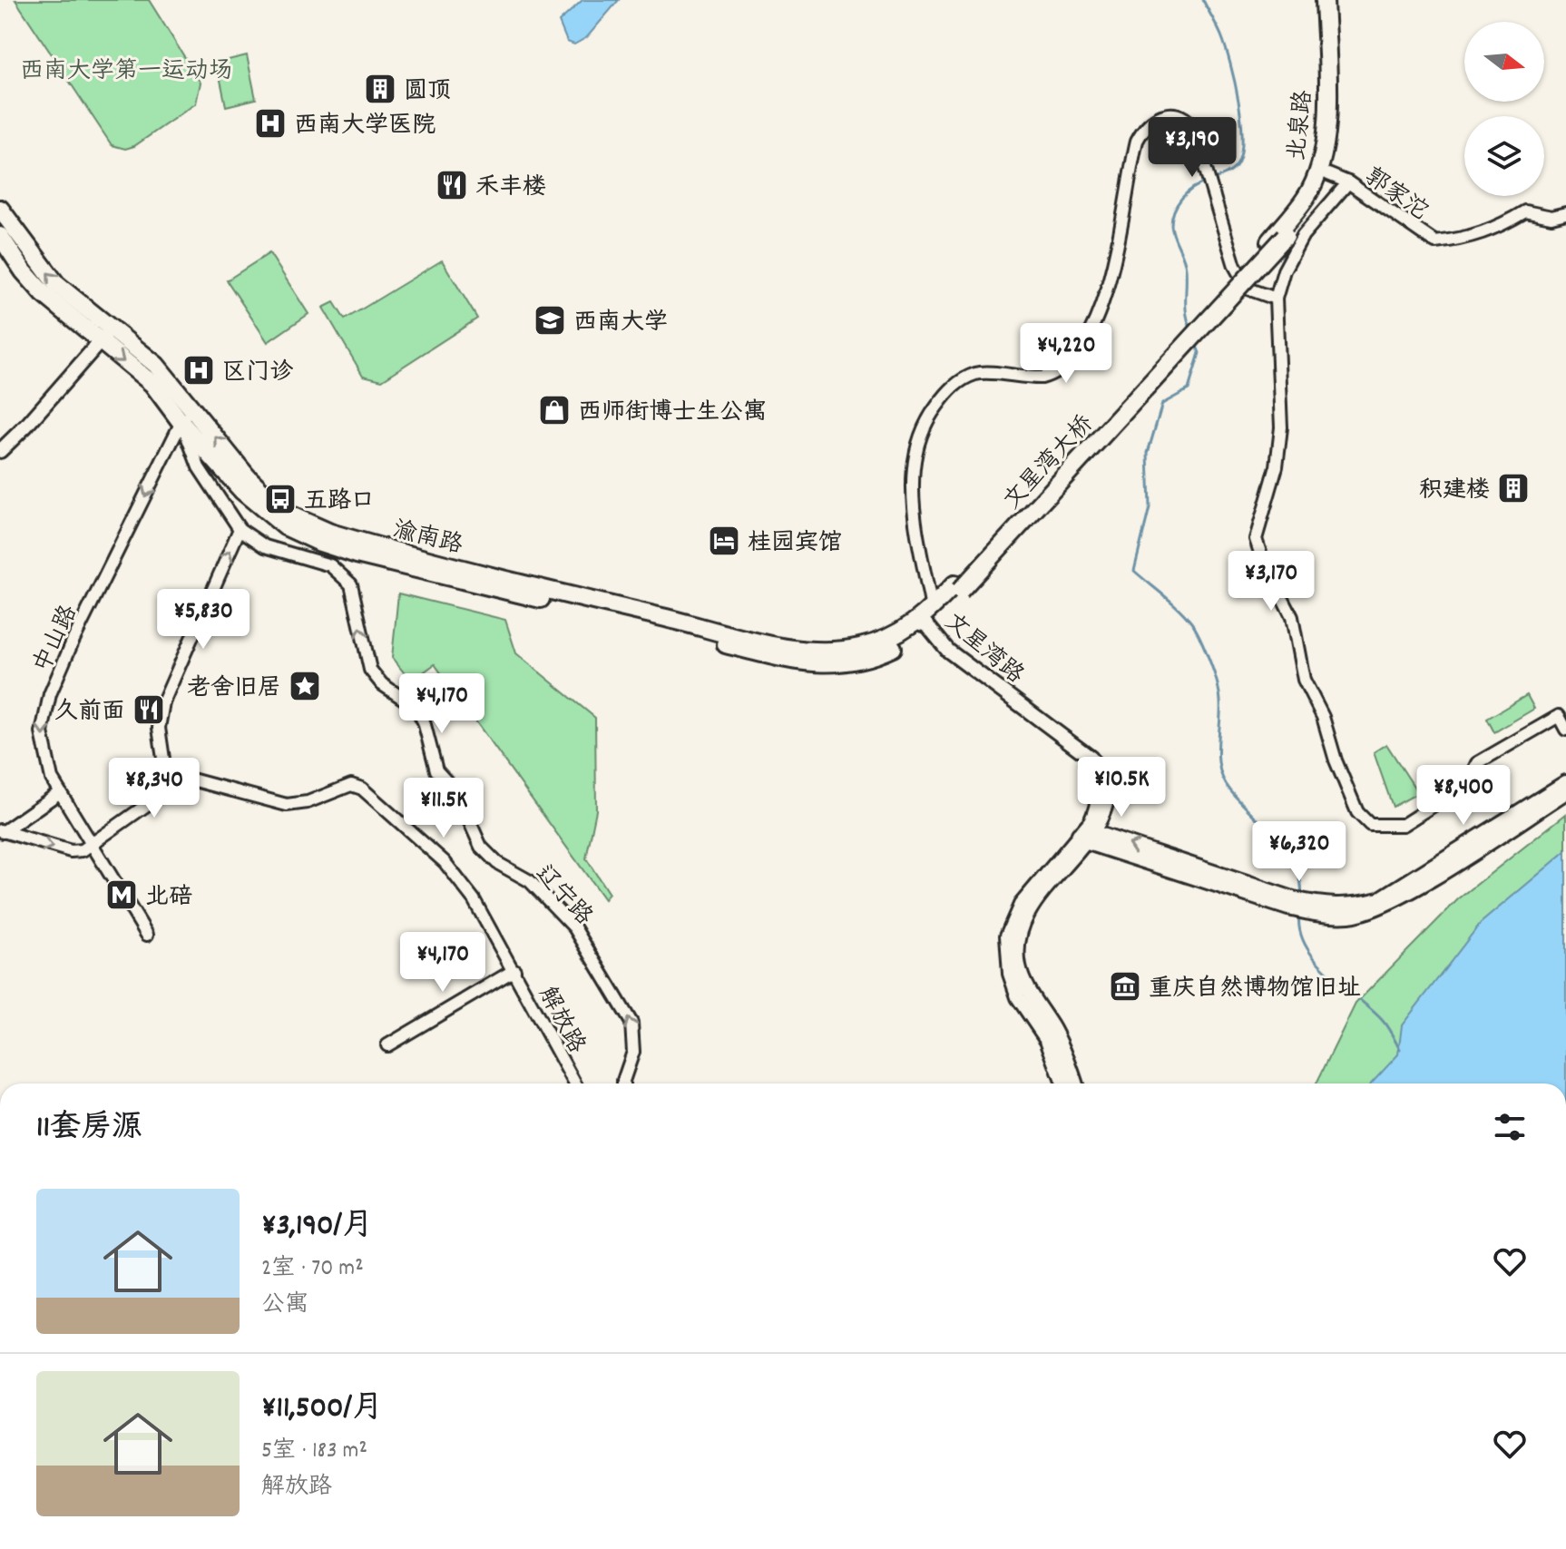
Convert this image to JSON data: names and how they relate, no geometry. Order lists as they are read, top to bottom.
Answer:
{
  "streets": {
    "highway": ["北泉路", "文星湾大桥", "渝南路"],
    "main road": ["文星湾路"],
    "street": [
      "郭家沱",
      "中山路",
      "辽宁路",
      "解放路"
    ]
  },
  "crossings": [
    ["北泉路", "郭家沱"],
    ["北泉路", "文星湾大桥"],
    ["文星湾大桥", "渝南路"],
    ["渝南路", "中山路"],
    ["渝南路", "文星湾路"],
    ["渝南路", "辽宁路"],
    ["中山路", "辽宁路"]
  ],
  "one_way": ["中山路", "辽宁路"],
  "parks": ["西南大学第一运动场"],
  "places": {
    "building": ["圆顶", "积建楼"],
    "hospital": ["西南大学医院", "区门诊"],
    "restaurant": ["禾丰楼", "久前面"],
    "school or university": ["西南大学"],
    "shop": ["西师街博士生公寓"],
    "bus stop": ["五路口"],
    "hotel": ["桂园宾馆"],
    "place": ["老舍旧居"],
    "metro station": ["北碚"],
    "museum": ["重庆自然博物馆旧址"]
  },
  "north": "right",
  "page": {
    "price": [
      "¥3,190",
      "¥4,220",
      "¥3,170",
      "¥5,830",
      "¥4,170",
      "¥10.5K",
      "¥8,340",
      "¥8,400",
      "¥11.5K",
      "¥6,320",
      "¥4,170"
    ],
    "heading": "11套房源",
    "list": [
      {
        "name": "¥3,190/月",
        "note": "2室 · 70 m² · 公寓"
      },
      {
        "name": "¥11,500/月",
        "note": "5室 · 183 m² · 解放路"
      }
    ]
  }
}
